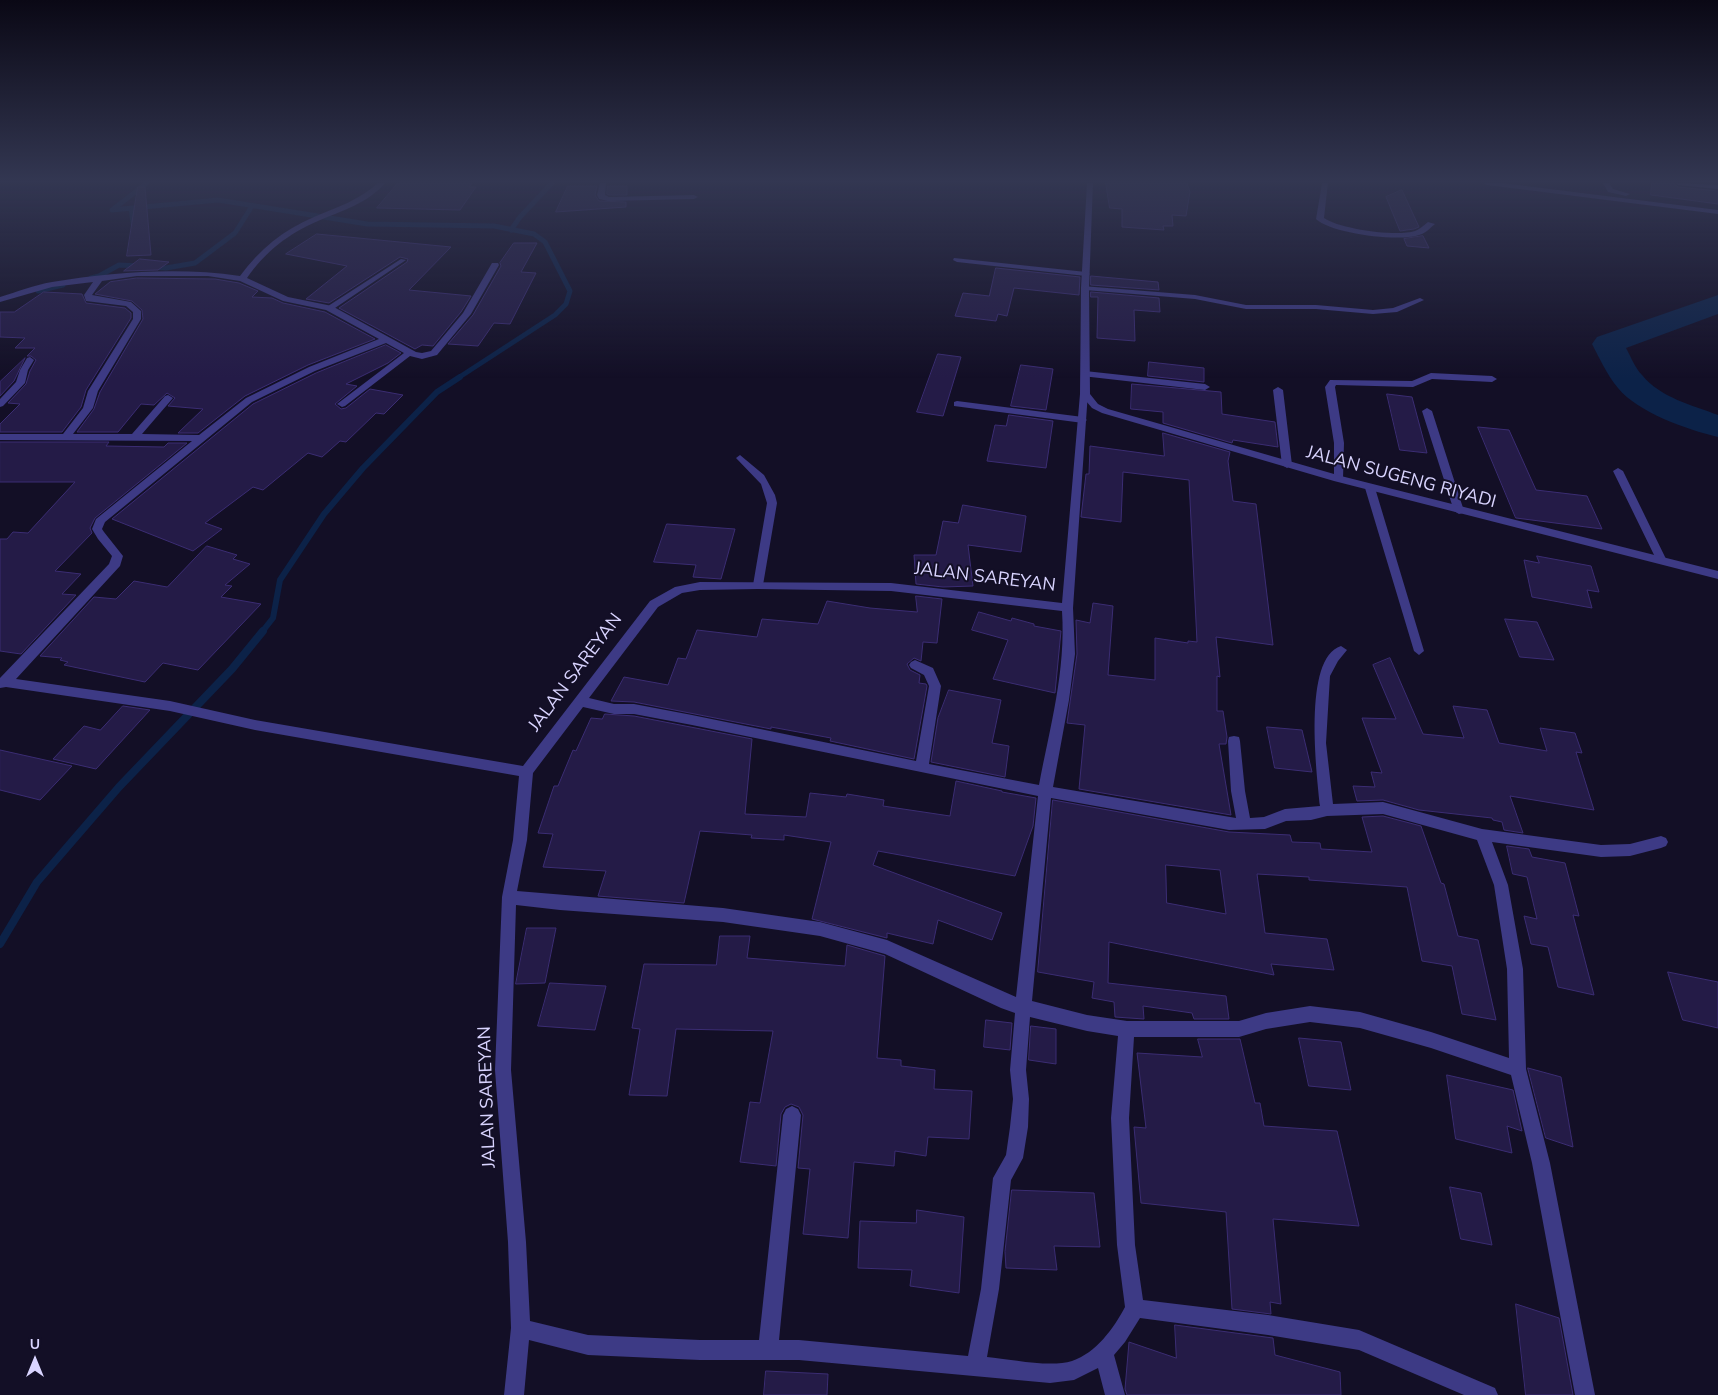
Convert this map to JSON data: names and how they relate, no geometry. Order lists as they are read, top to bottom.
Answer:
{
  "streets": {
    "street": ["JALAN SUGENG RIYADI", "JALAN SAREYAN"]
  },
  "crossings": [
    ["JALAN SUGENG RIYADI", "JALAN SAREYAN"]
  ],
  "north": "top"
}
